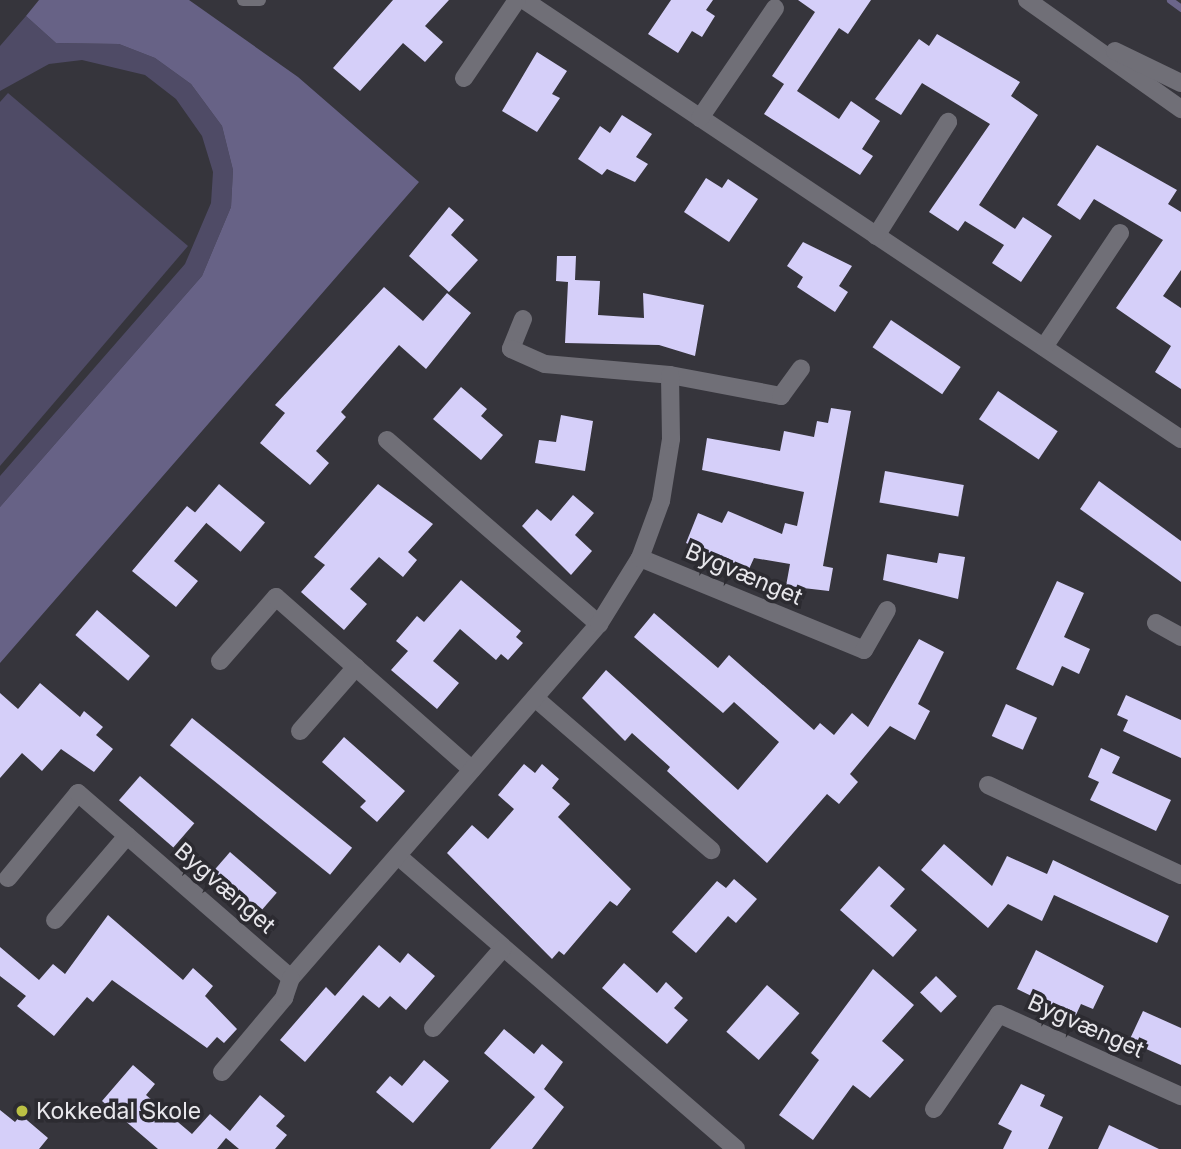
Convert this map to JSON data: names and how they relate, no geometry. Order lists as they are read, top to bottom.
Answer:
{
  "streets": {
    "street": ["Bygvænget"]
  },
  "places": ["Kokkedal Skole"]
}
